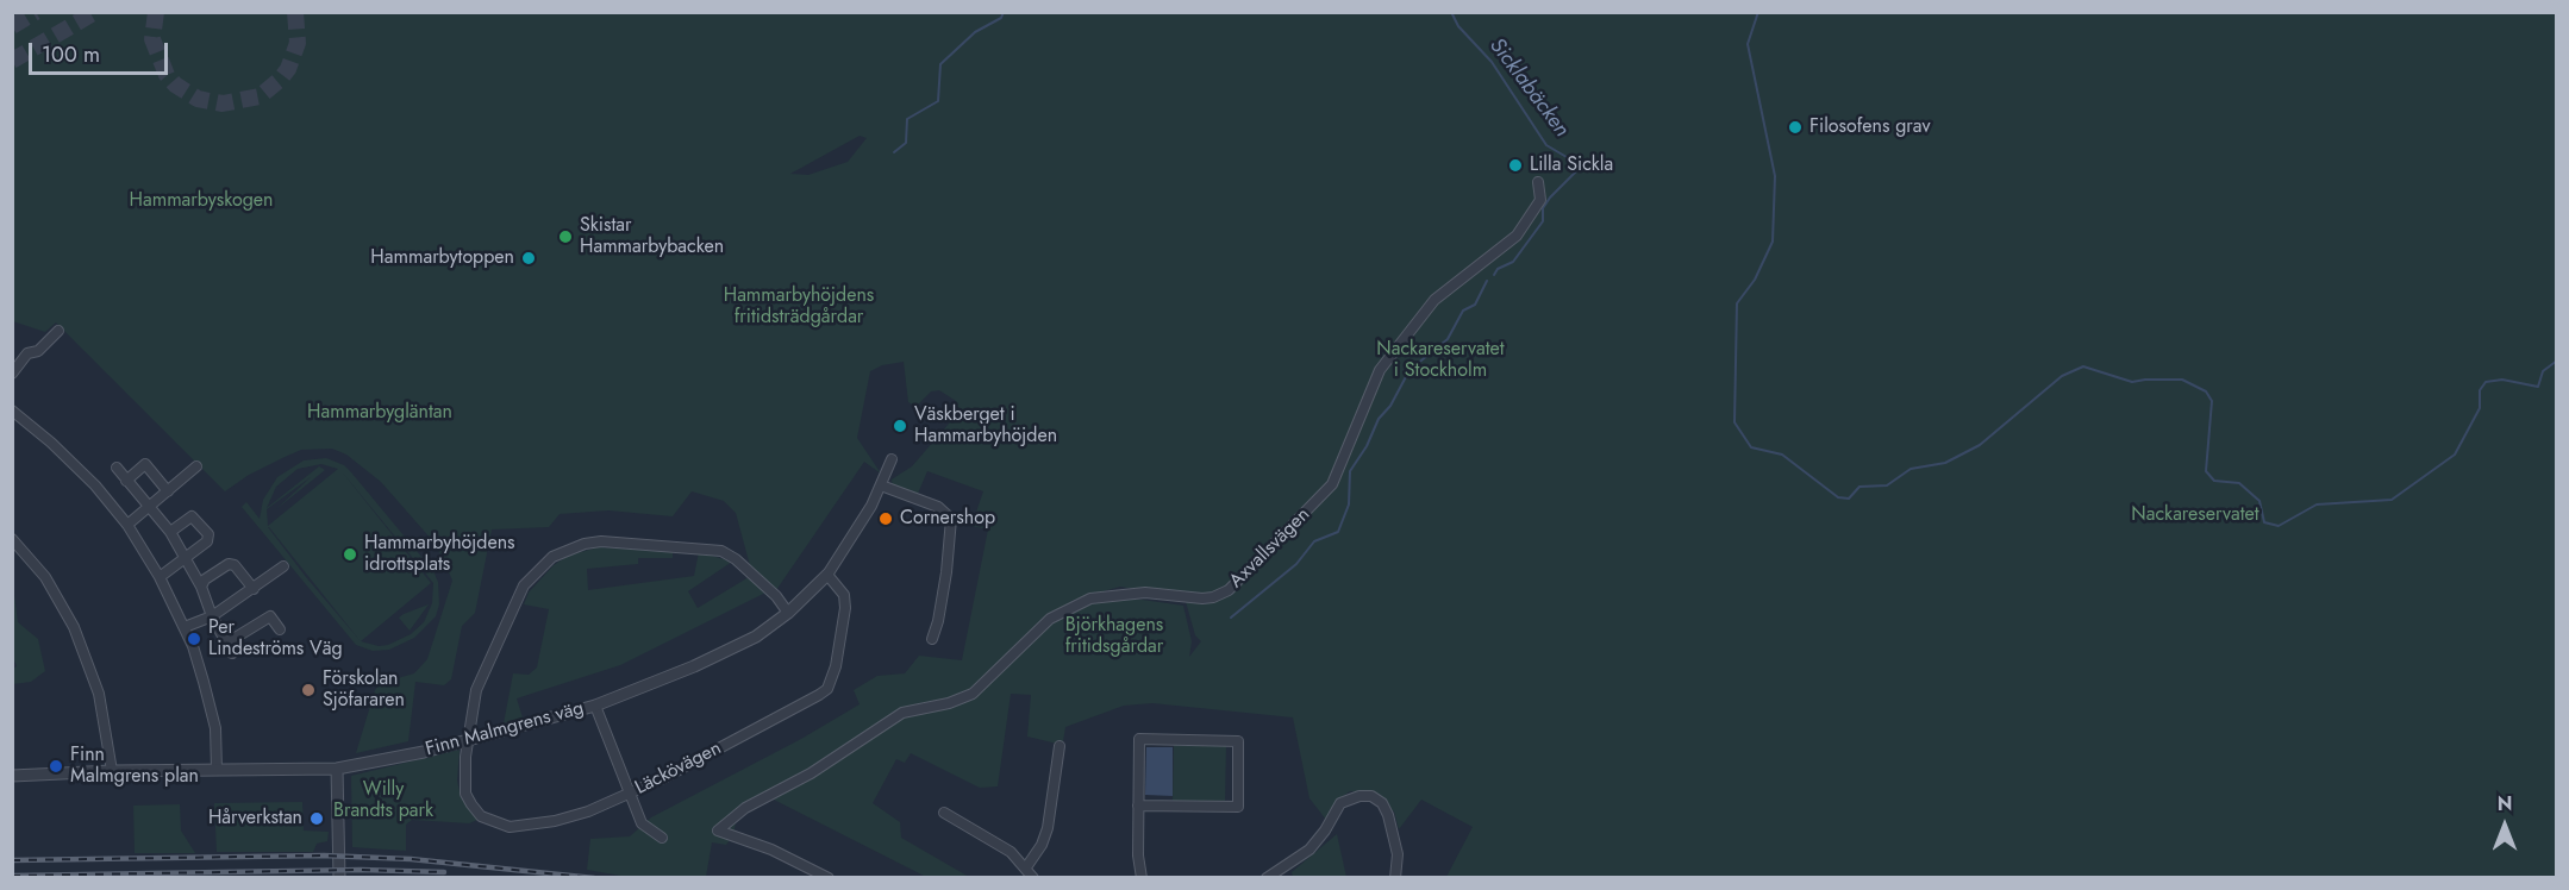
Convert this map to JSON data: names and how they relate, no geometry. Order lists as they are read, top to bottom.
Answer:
{
  "streets": {
    "street": ["Axvallsvägen", "Finn Malmgrens väg", "Läckövägen"]
  },
  "crossings": [
    ["Finn Malmgrens väg", "Läckövägen"]
  ],
  "water": ["Sicklabäcken"],
  "parks": [
    "Hammarbyskogen",
    "Hammarbyhöjdens fritidsträdgårdar",
    "Nackareservatet i Stockholm",
    "Hammarbygläntan",
    "Nackareservatet",
    "Björkhagens fritidsgårdar",
    "Willy Brandts park"
  ],
  "places": [
    "Filosofens grav",
    "Lilla Sickla",
    "Skistar Hammarbybacken",
    "Hammarbytoppen",
    "Väskberget i Hammarbyhöjden",
    "Cornershop",
    "Hammarbyhöjdens idrottsplats",
    "Per Lindeströms Väg",
    "Förskolan Sjöfararen",
    "Finn Malmgrens plan",
    "Hårverkstan"
  ],
  "scale_bar": "100 m",
  "north": "top"
}
